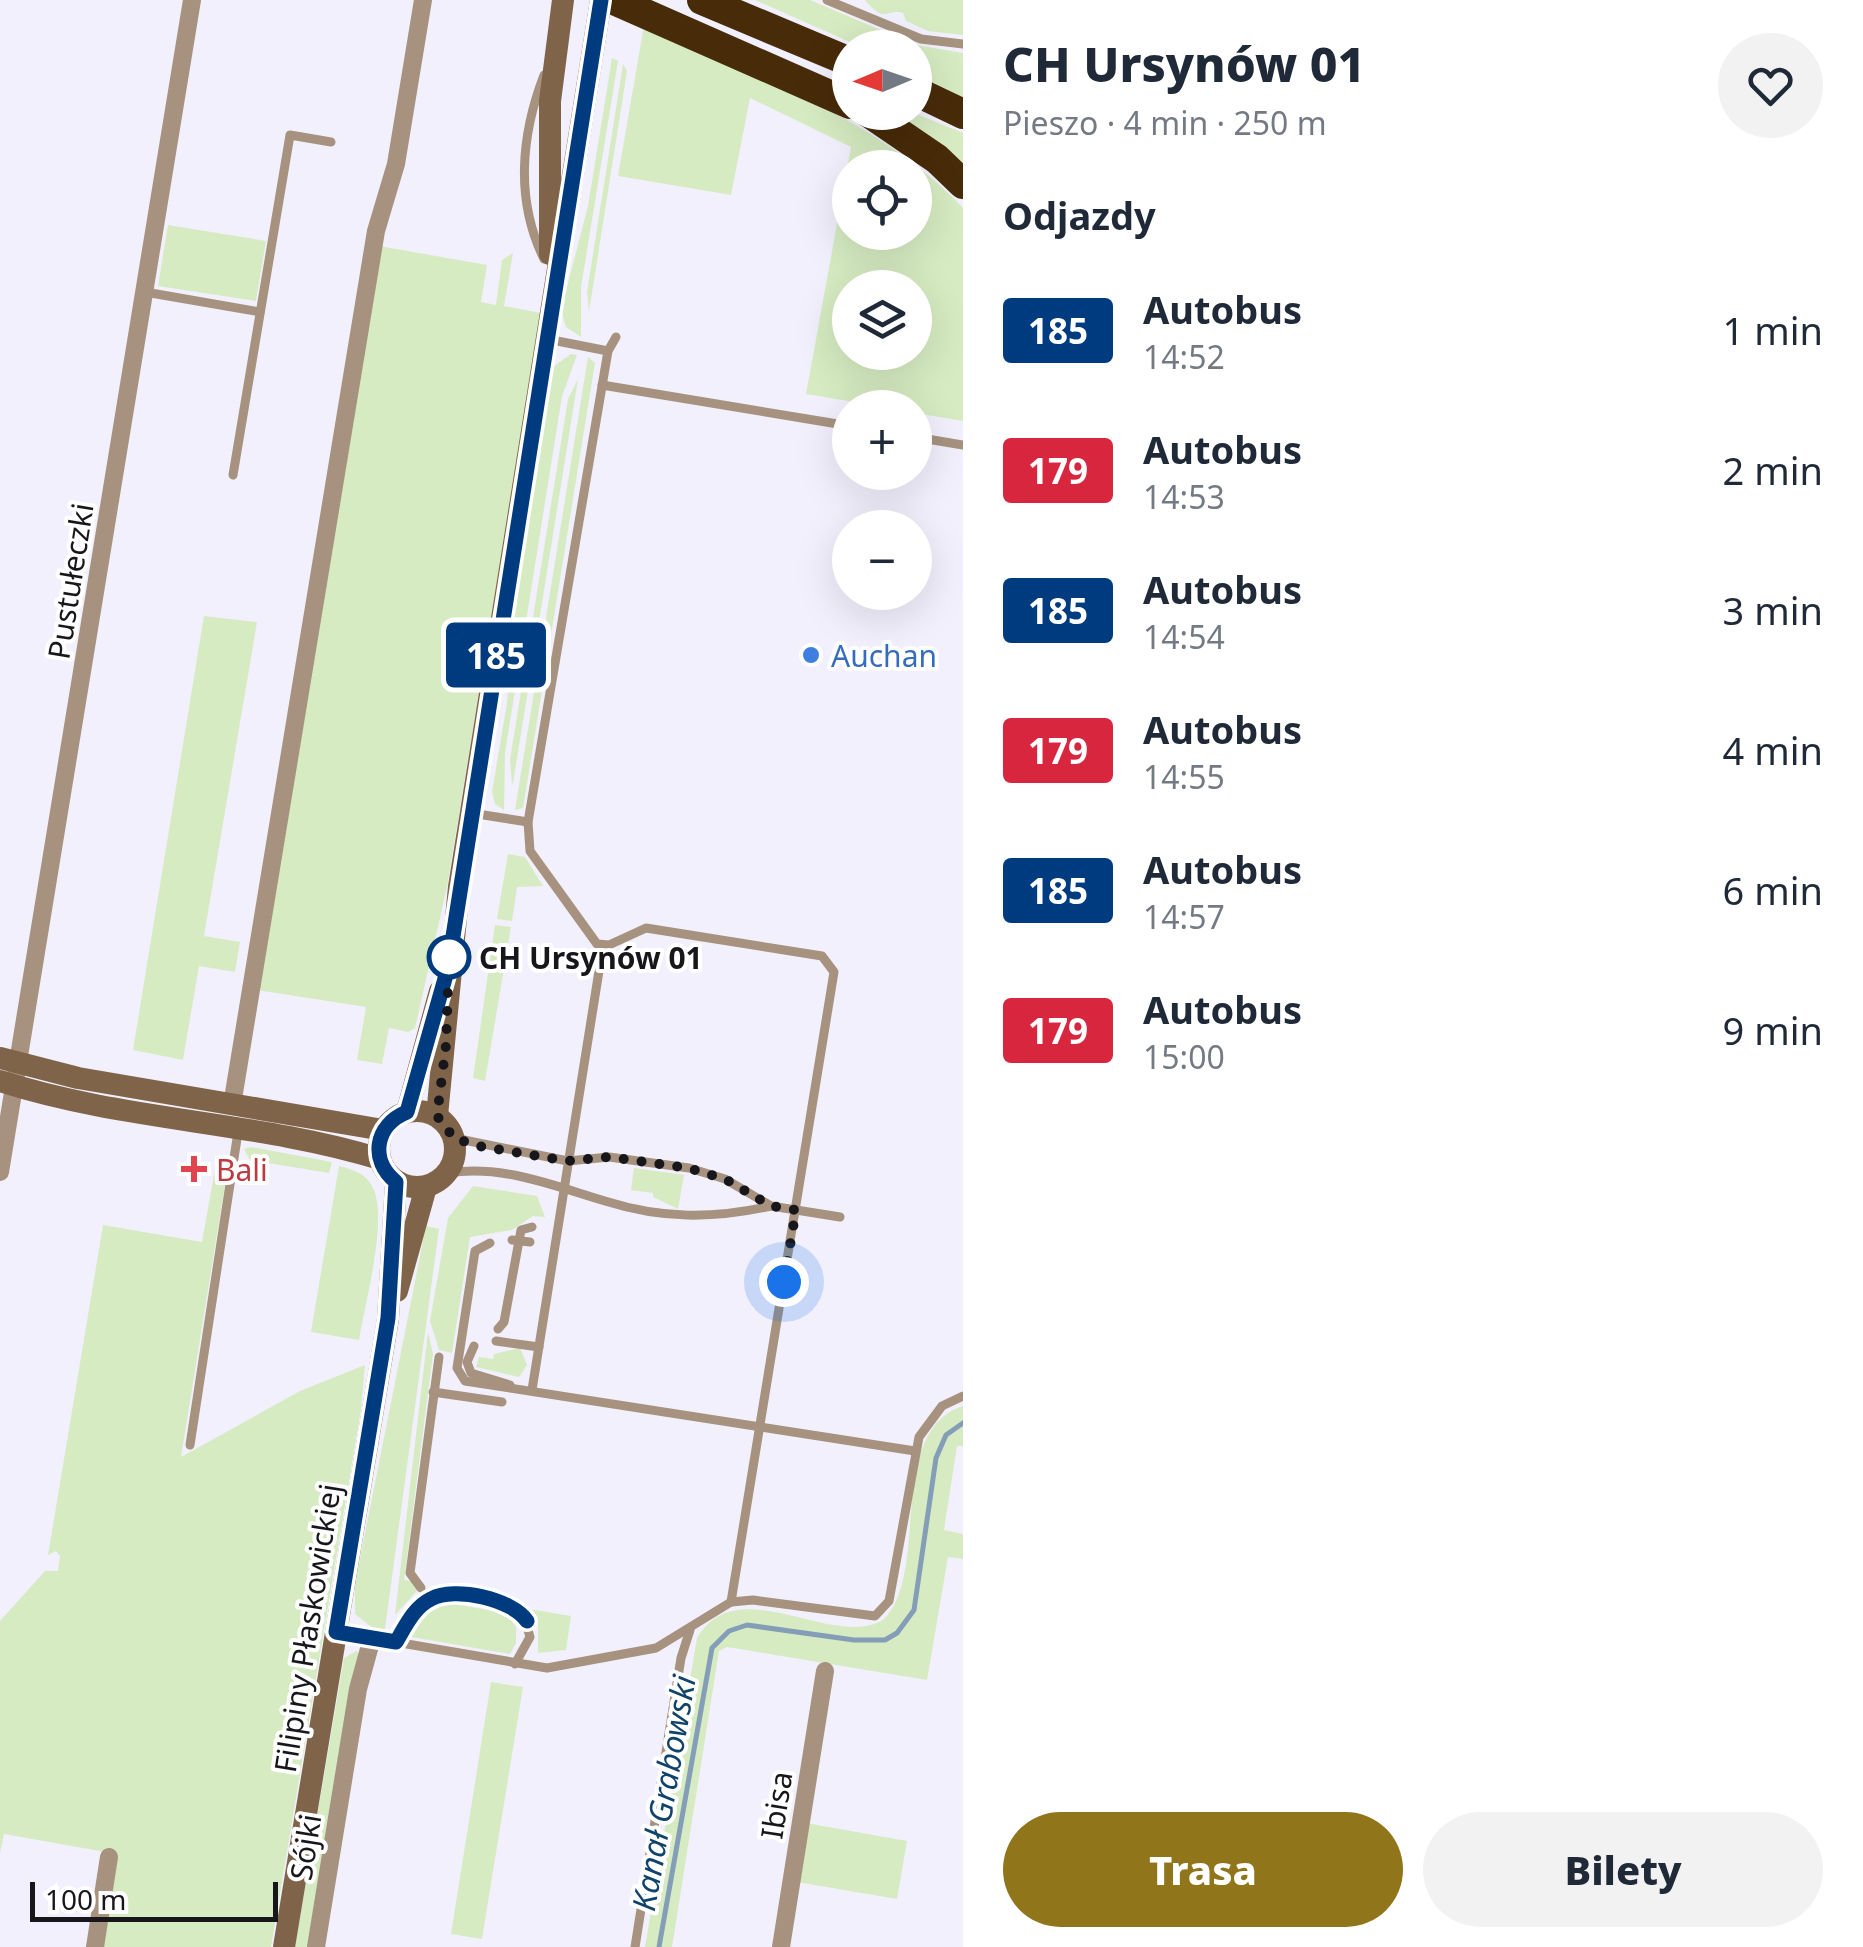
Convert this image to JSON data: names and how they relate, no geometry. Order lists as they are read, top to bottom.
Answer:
{
  "streets": {
    "main road": ["Filipiny Płaskowickiej"],
    "street": ["Pustułeczki", "Ibisa", "Sójki"]
  },
  "water": ["Kanał Grabowski"],
  "places": {
    "other": ["Auchan", "CH Ursynów 01"],
    "health": ["Bali"]
  },
  "lines": ["bus line 185"],
  "scale_bar": "100 m",
  "north": "left",
  "page": {
    "on_map": "185",
    "heading": [
      ["CH Ursynów 01", "Pieszo · 4 min · 250 m"],
      "Odjazdy"
    ],
    "map_buttons": ["+", "−"],
    "list": [
      {
        "mark": "185",
        "name": "Autobus",
        "note": "14:52",
        "value": "1 min"
      },
      {
        "mark": "179",
        "name": "Autobus",
        "note": "14:53",
        "value": "2 min"
      },
      {
        "mark": "185",
        "name": "Autobus",
        "note": "14:54",
        "value": "3 min"
      },
      {
        "mark": "179",
        "name": "Autobus",
        "note": "14:55",
        "value": "4 min"
      },
      {
        "mark": "185",
        "name": "Autobus",
        "note": "14:57",
        "value": "6 min"
      },
      {
        "mark": "179",
        "name": "Autobus",
        "note": "15:00",
        "value": "9 min"
      }
    ],
    "buttons": ["Trasa", "Bilety"],
    "scale": "100 m"
  }
}
